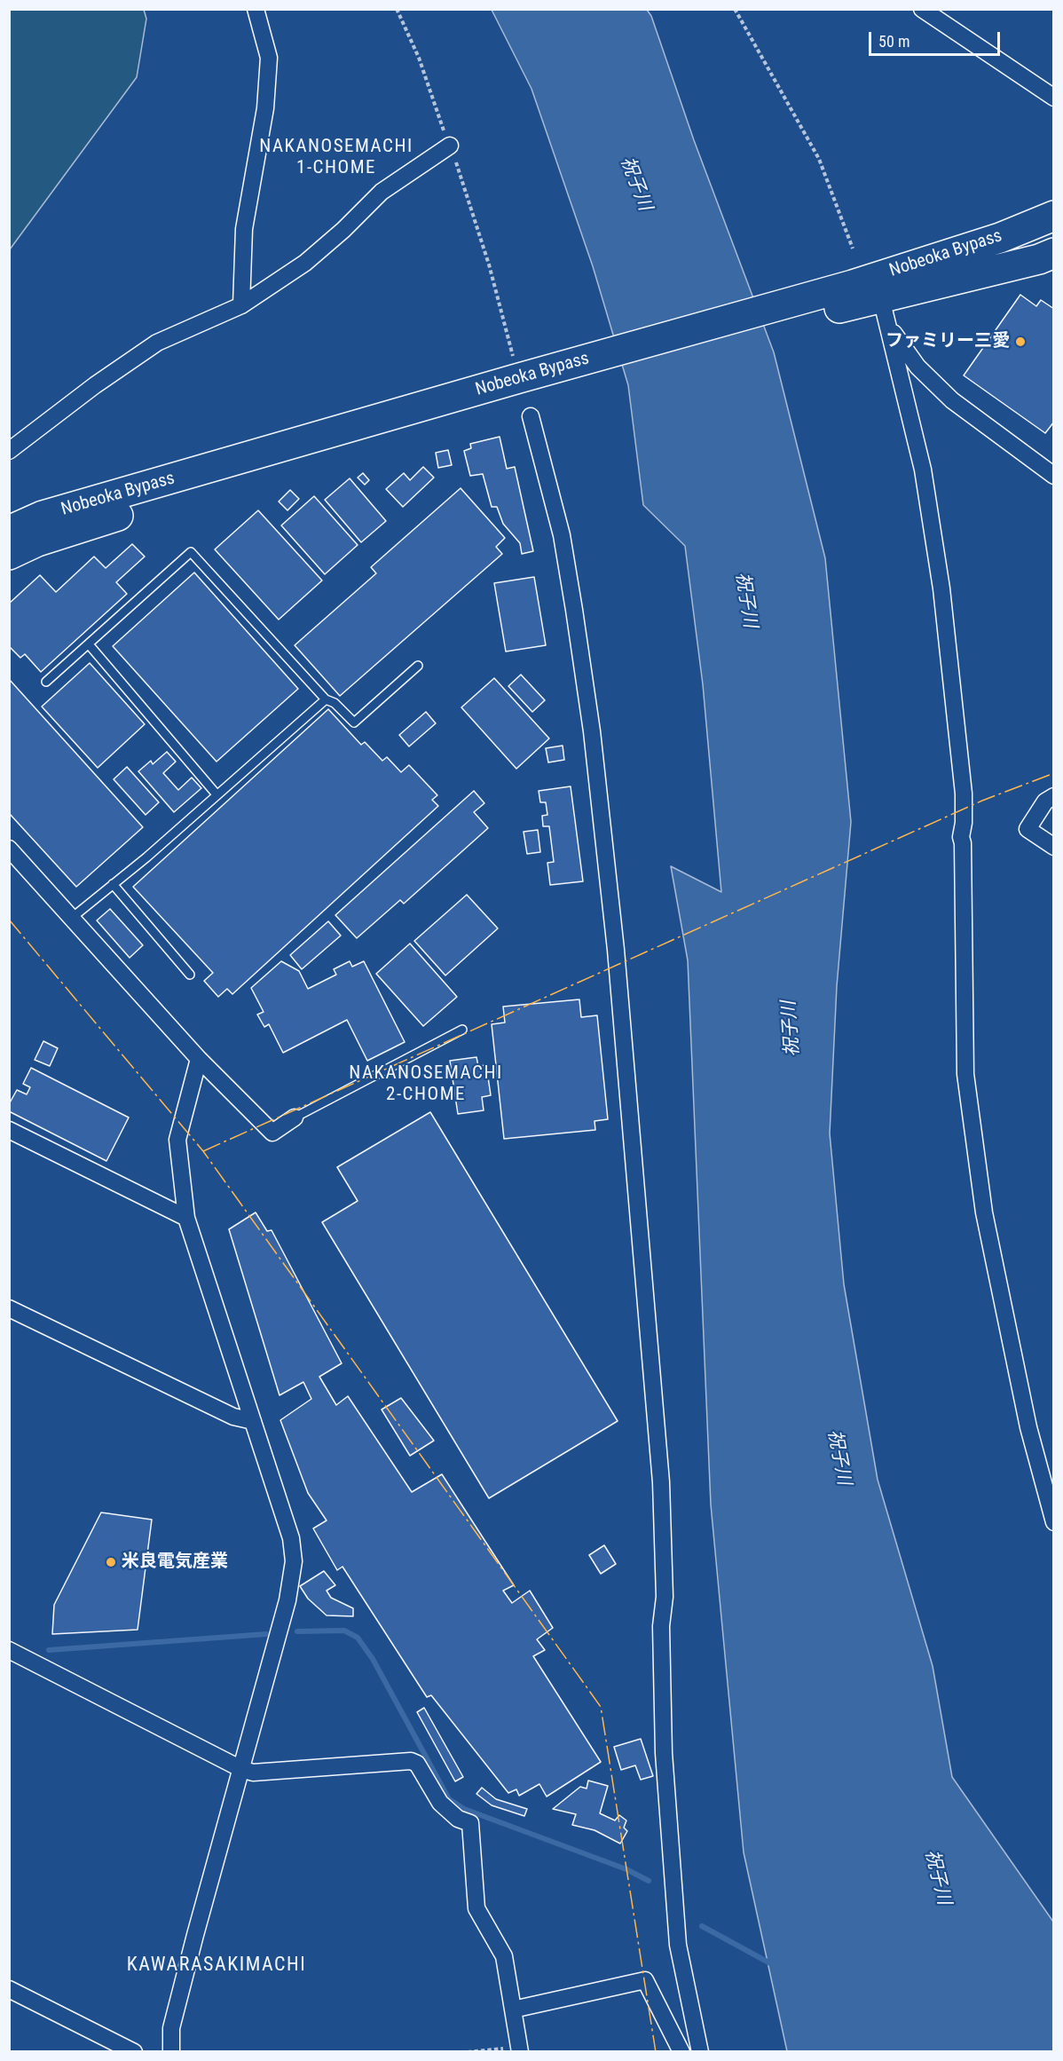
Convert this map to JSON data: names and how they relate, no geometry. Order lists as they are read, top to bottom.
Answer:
{
  "streets": {
    "highway": ["Nobeoka Bypass"]
  },
  "districts": ["NAKANOSEMACHI 1-CHOME", "NAKANOSEMACHI 2-CHOME", "KAWARASAKIMACHI"],
  "water": ["祝子川"],
  "places": ["ファミリー三愛", "米良電気産業"],
  "scale_bar": "50 m"
}
